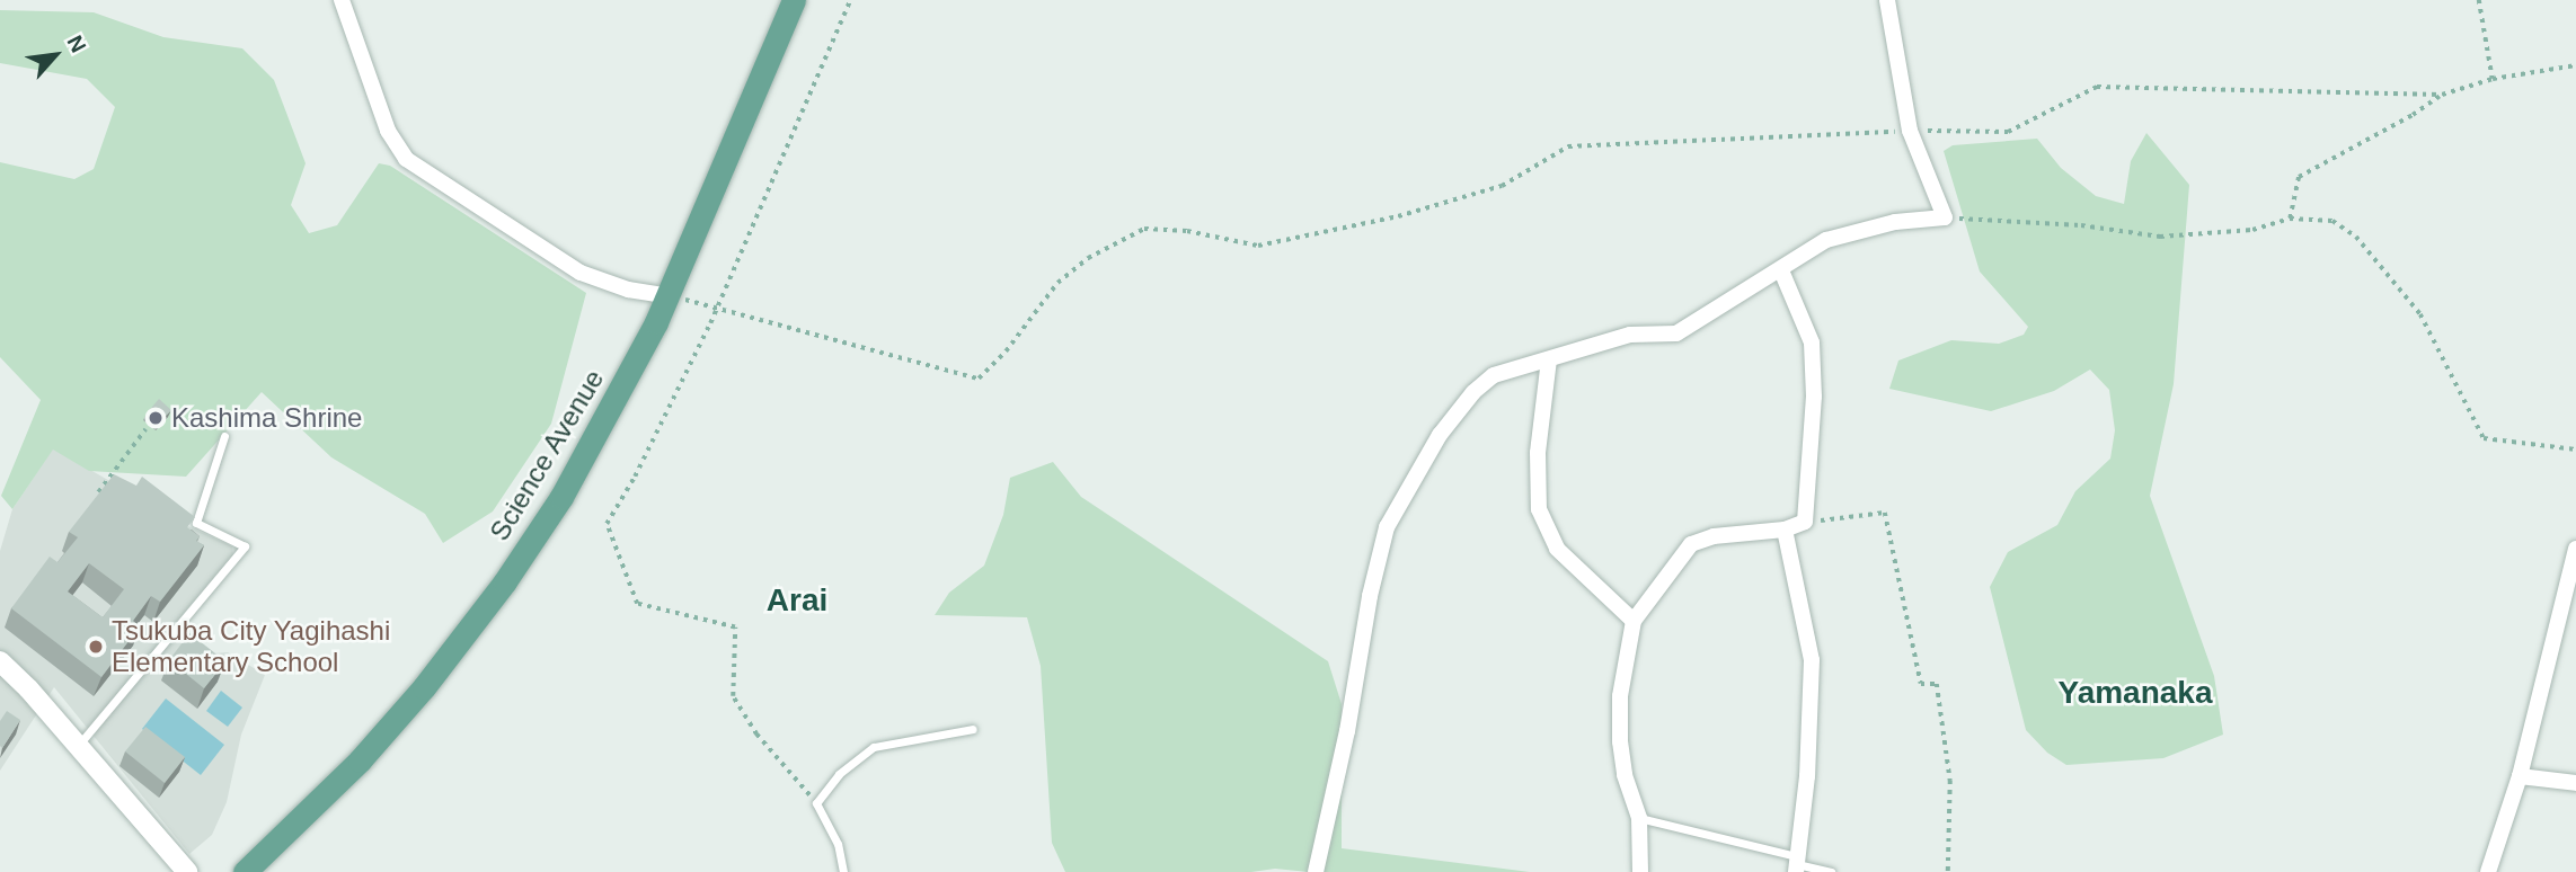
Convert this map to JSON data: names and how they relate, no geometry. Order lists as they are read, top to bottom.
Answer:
{
  "streets": {
    "main road": ["Science Avenue"]
  },
  "districts": ["Arai", "Yamanaka"],
  "places": ["Kashima Shrine", "Tsukuba City Yagihashi Elementary School"],
  "north": "top right"
}
